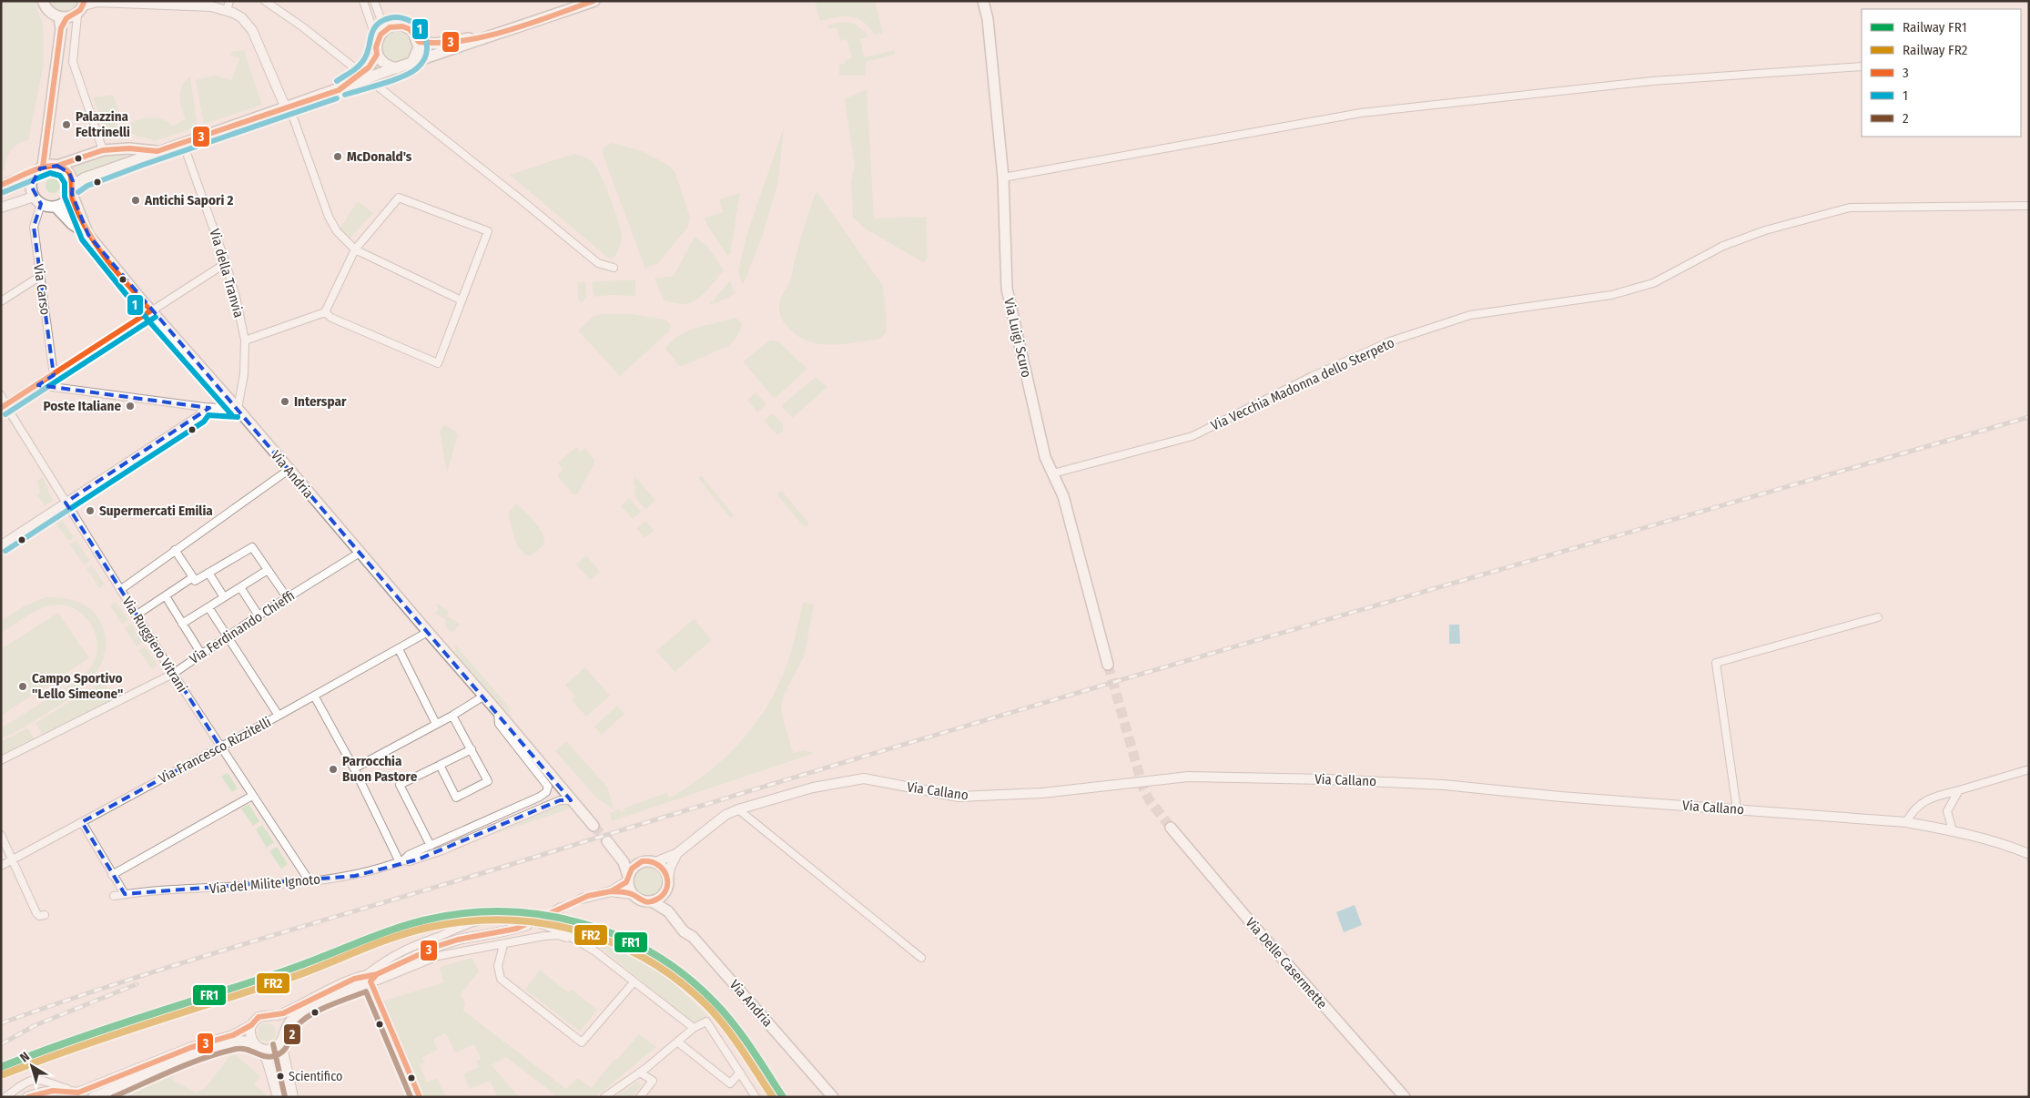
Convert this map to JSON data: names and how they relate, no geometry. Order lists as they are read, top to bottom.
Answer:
{
  "streets": {
    "main road": ["Via Luigi Scuro", "Via Andria", "Via Delle Casermette"],
    "street": [
      "Via della Tranvia",
      "Via Carso",
      "Via Vecchia Madonna dello Sterpeto",
      "Via Ferdinando Chieffi",
      "Via Ruggiero Vitrani",
      "Via Francesco Rizzitelli",
      "Via Callano",
      "Via del Milite Ignoto"
    ]
  },
  "crossings": [
    ["Via della Tranvia", "Via Andria"],
    ["Via Carso", "Via Andria"],
    ["Via Luigi Scuro", "Via Vecchia Madonna dello Sterpeto"],
    ["Via Andria", "Via Ferdinando Chieffi"],
    ["Via Andria", "Via Francesco Rizzitelli"],
    ["Via Andria", "Via Callano"],
    ["Via Andria", "Via del Milite Ignoto"],
    ["Via Ferdinando Chieffi", "Via Ruggiero Vitrani"],
    ["Via Ruggiero Vitrani", "Via Francesco Rizzitelli"],
    ["Via Ruggiero Vitrani", "Via del Milite Ignoto"]
  ],
  "places": [
    "Palazzina Feltrinelli",
    "McDonald's",
    "Antichi Sapori 2",
    "Interspar",
    "Poste Italiane",
    "Supermercati Emilia",
    "Campo Sportivo \"Lello Simeone\"",
    "Parrocchia Buon Pastore",
    "Scientifico"
  ],
  "lines": [
    "transit line 3",
    "transit line 1",
    "rail line FR1",
    "rail line FR2",
    "transit line 2"
  ],
  "legend": [
    "Railway FR1",
    "Railway FR2",
    "3",
    "1",
    "2"
  ],
  "north": "top left"
}
